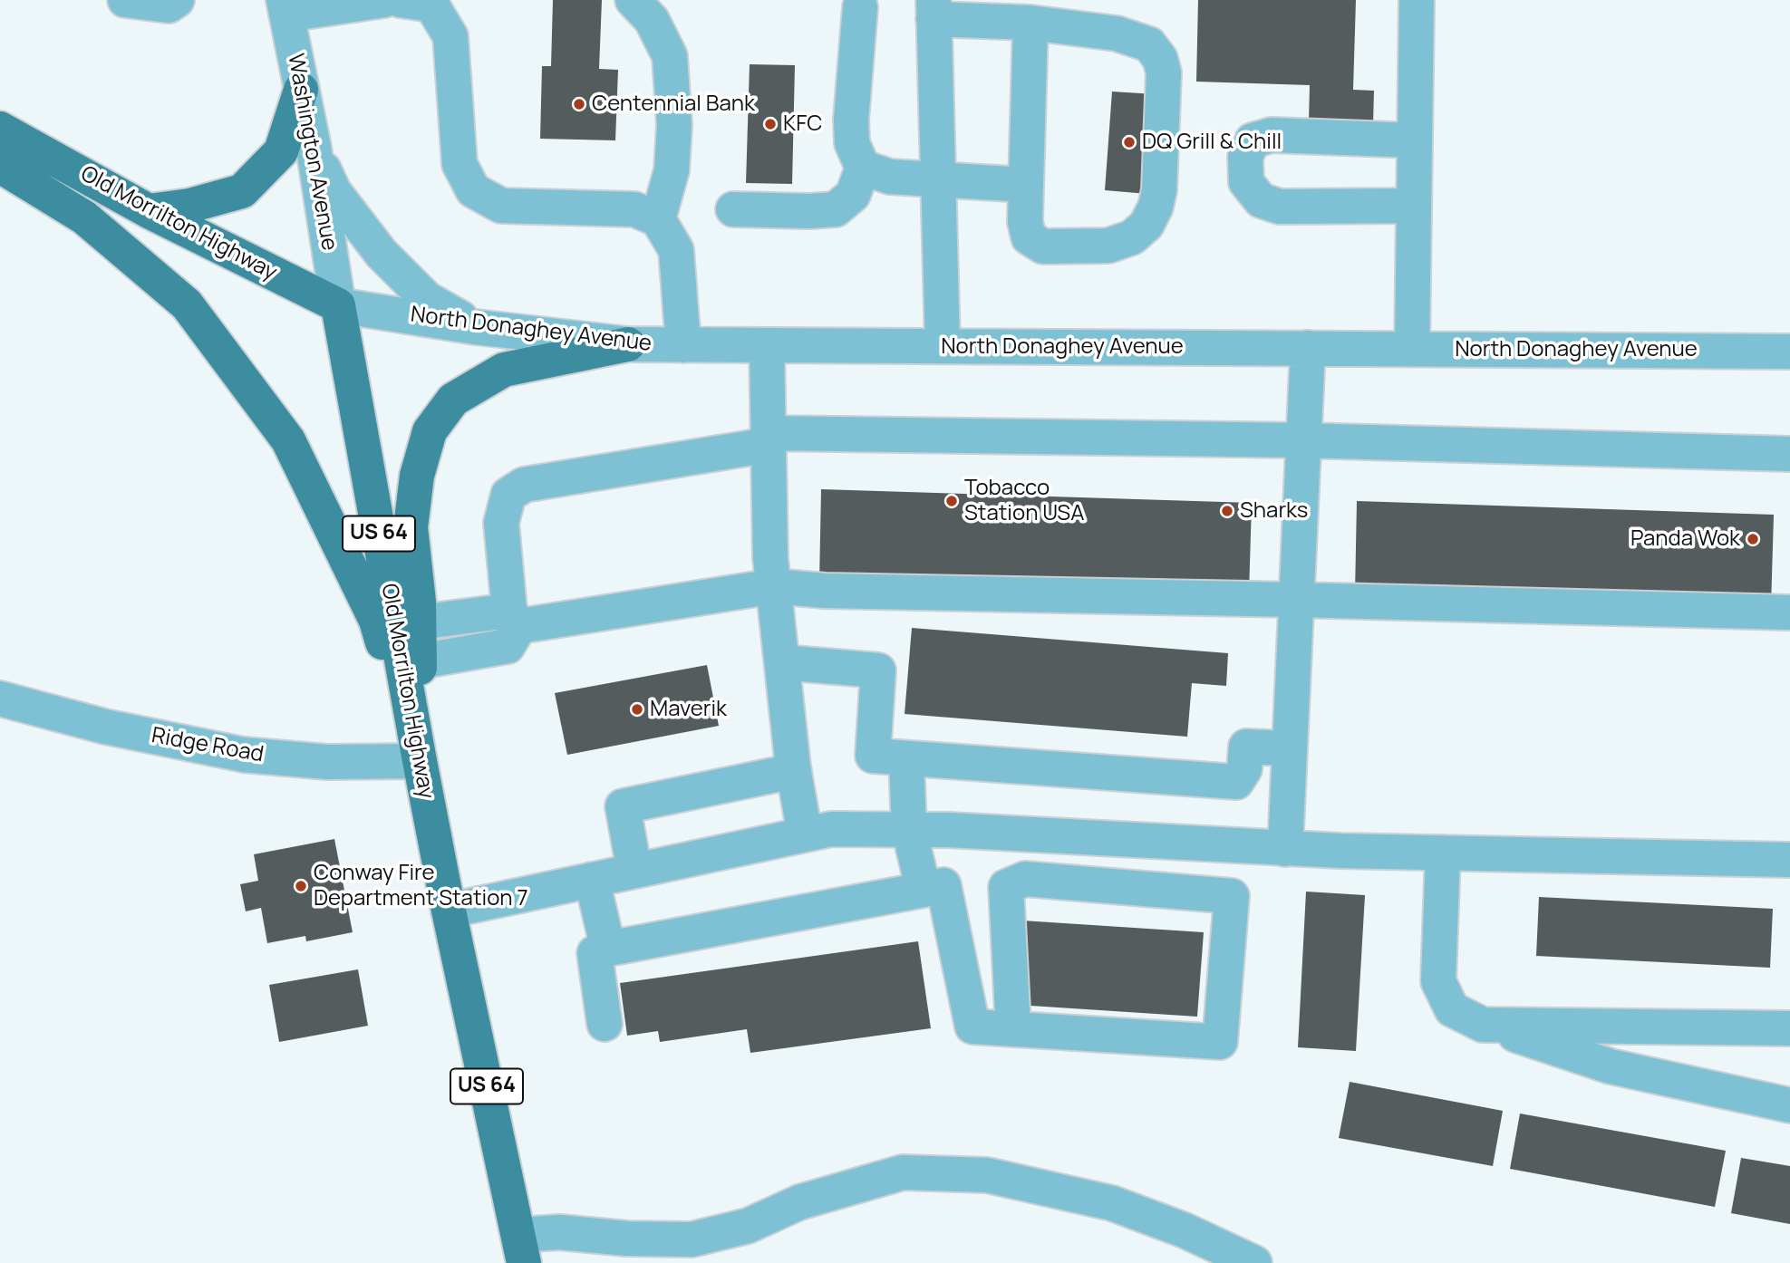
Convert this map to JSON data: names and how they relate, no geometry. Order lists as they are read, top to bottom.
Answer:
{
  "streets": {
    "main road": ["Old Morrilton Highway", "US 64"],
    "street": ["Washington Avenue", "North Donaghey Avenue", "Ridge Road"]
  },
  "crossings": [
    ["Washington Avenue", "Old Morrilton Highway"],
    ["Washington Avenue", "North Donaghey Avenue"],
    ["Old Morrilton Highway", "North Donaghey Avenue"],
    ["Old Morrilton Highway", "Ridge Road"]
  ],
  "places": [
    "Centennial Bank",
    "KFC",
    "DQ Grill & Chill",
    "Tobacco Station USA",
    "Sharks",
    "Panda Wok",
    "Maverik",
    "Conway Fire Department Station 7"
  ]
}
